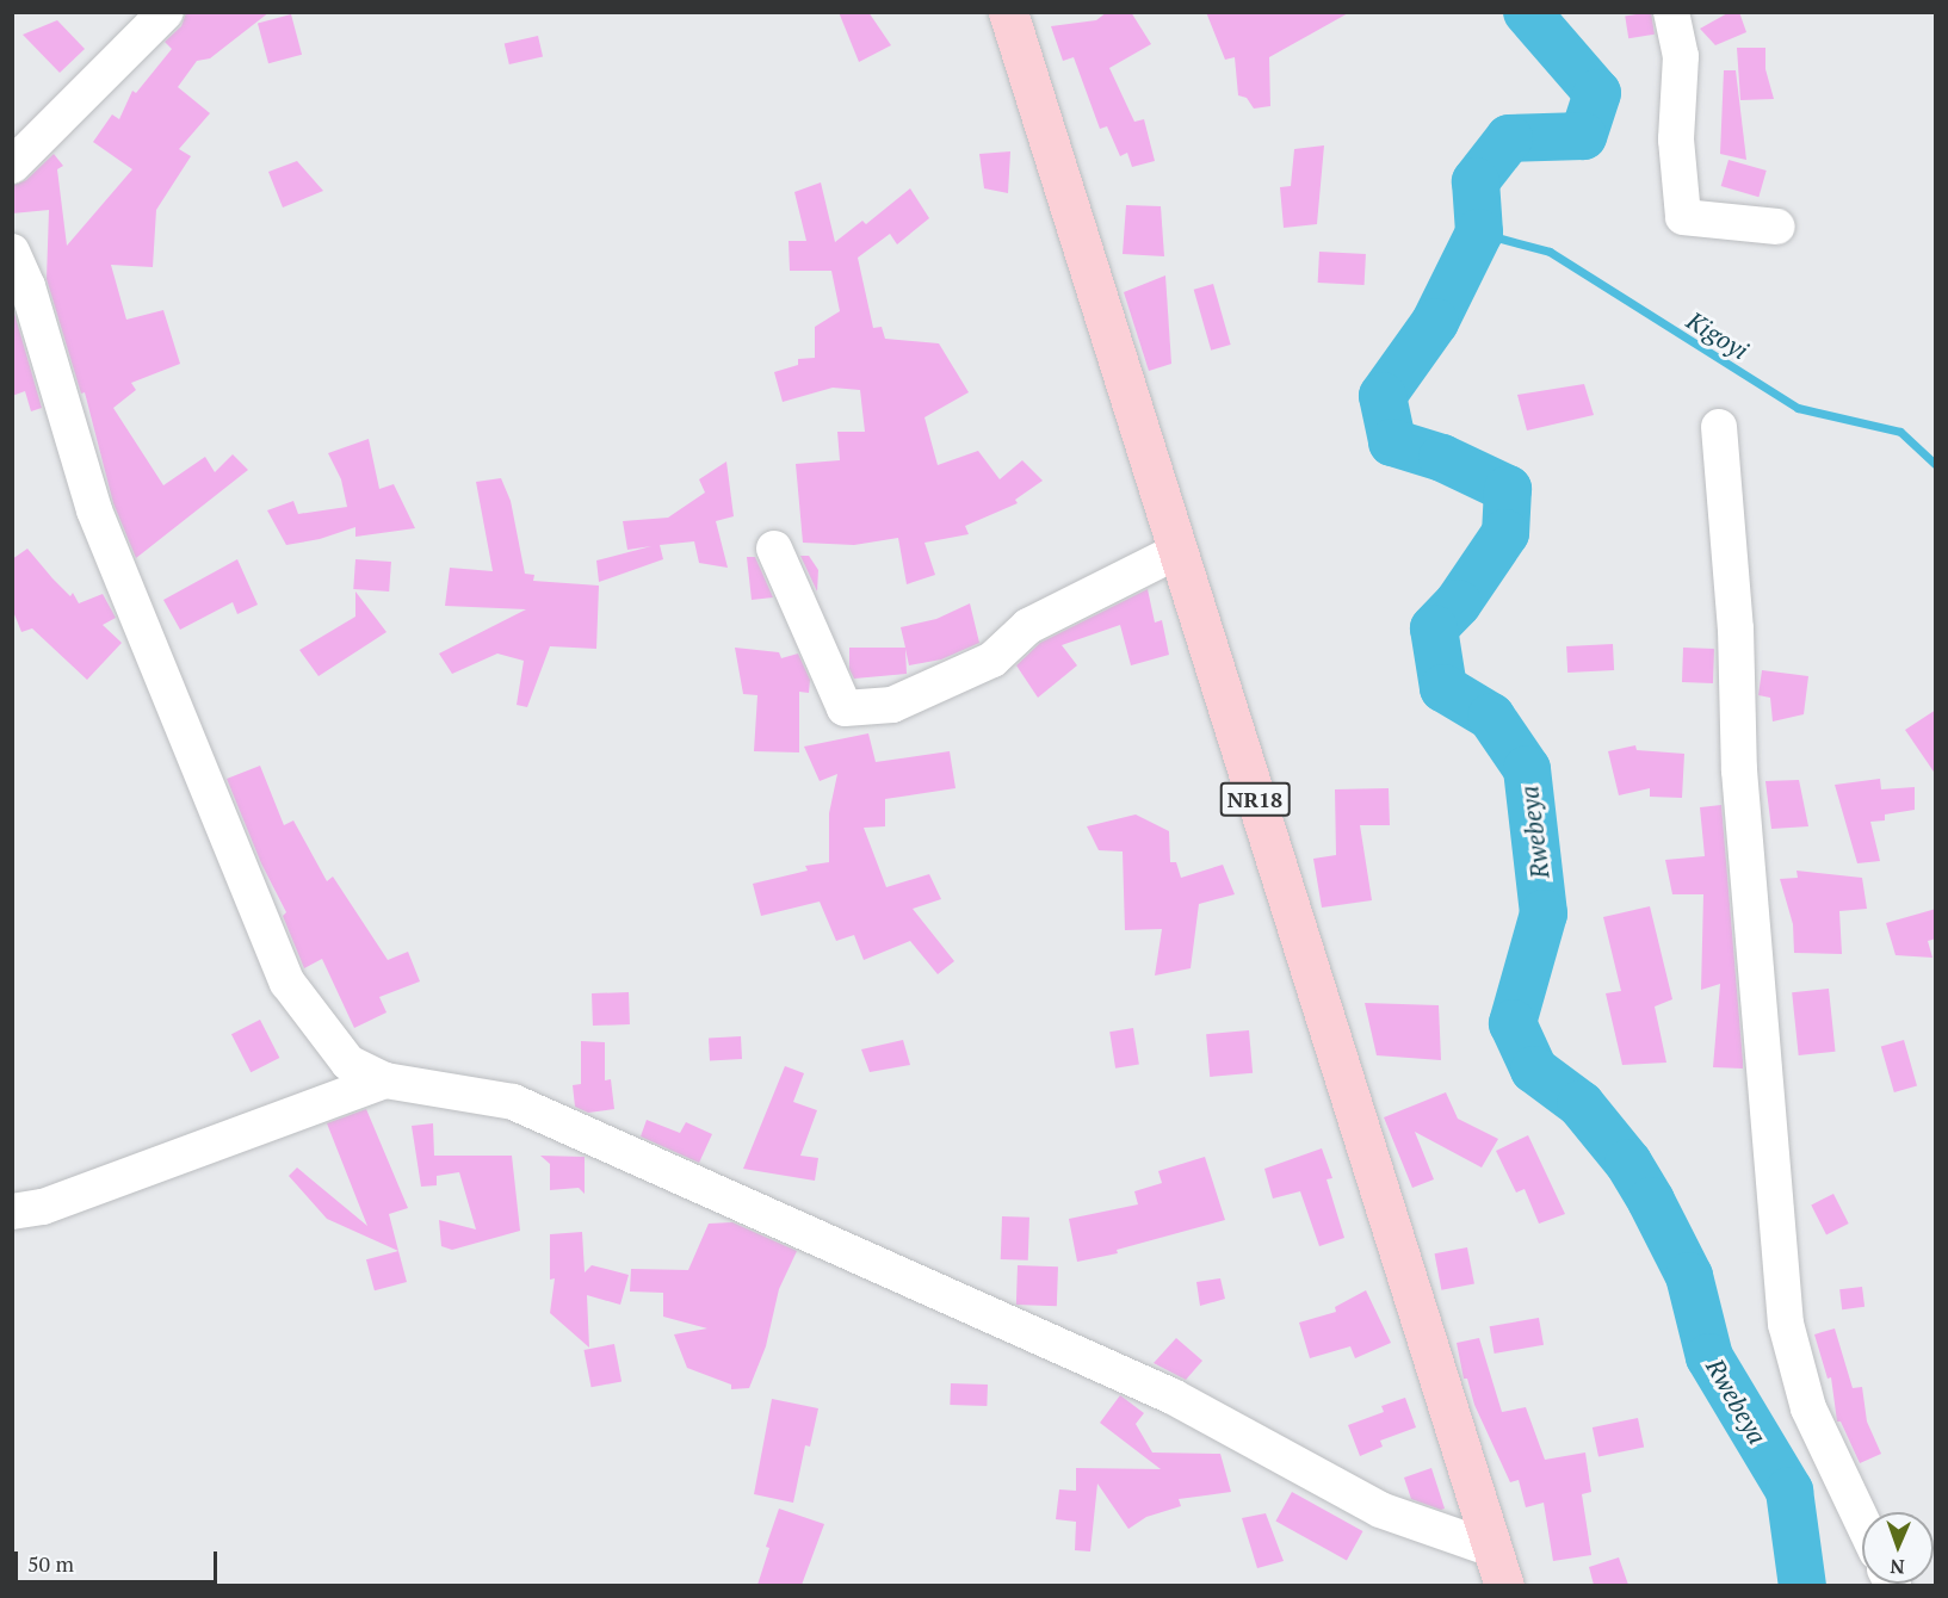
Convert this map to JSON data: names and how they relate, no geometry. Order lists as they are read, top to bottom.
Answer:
{
  "streets": {
    "main road": ["NR18"]
  },
  "water": ["Kigoyi", "Rwebeya"],
  "scale_bar": "50 m",
  "north": "bottom"
}
